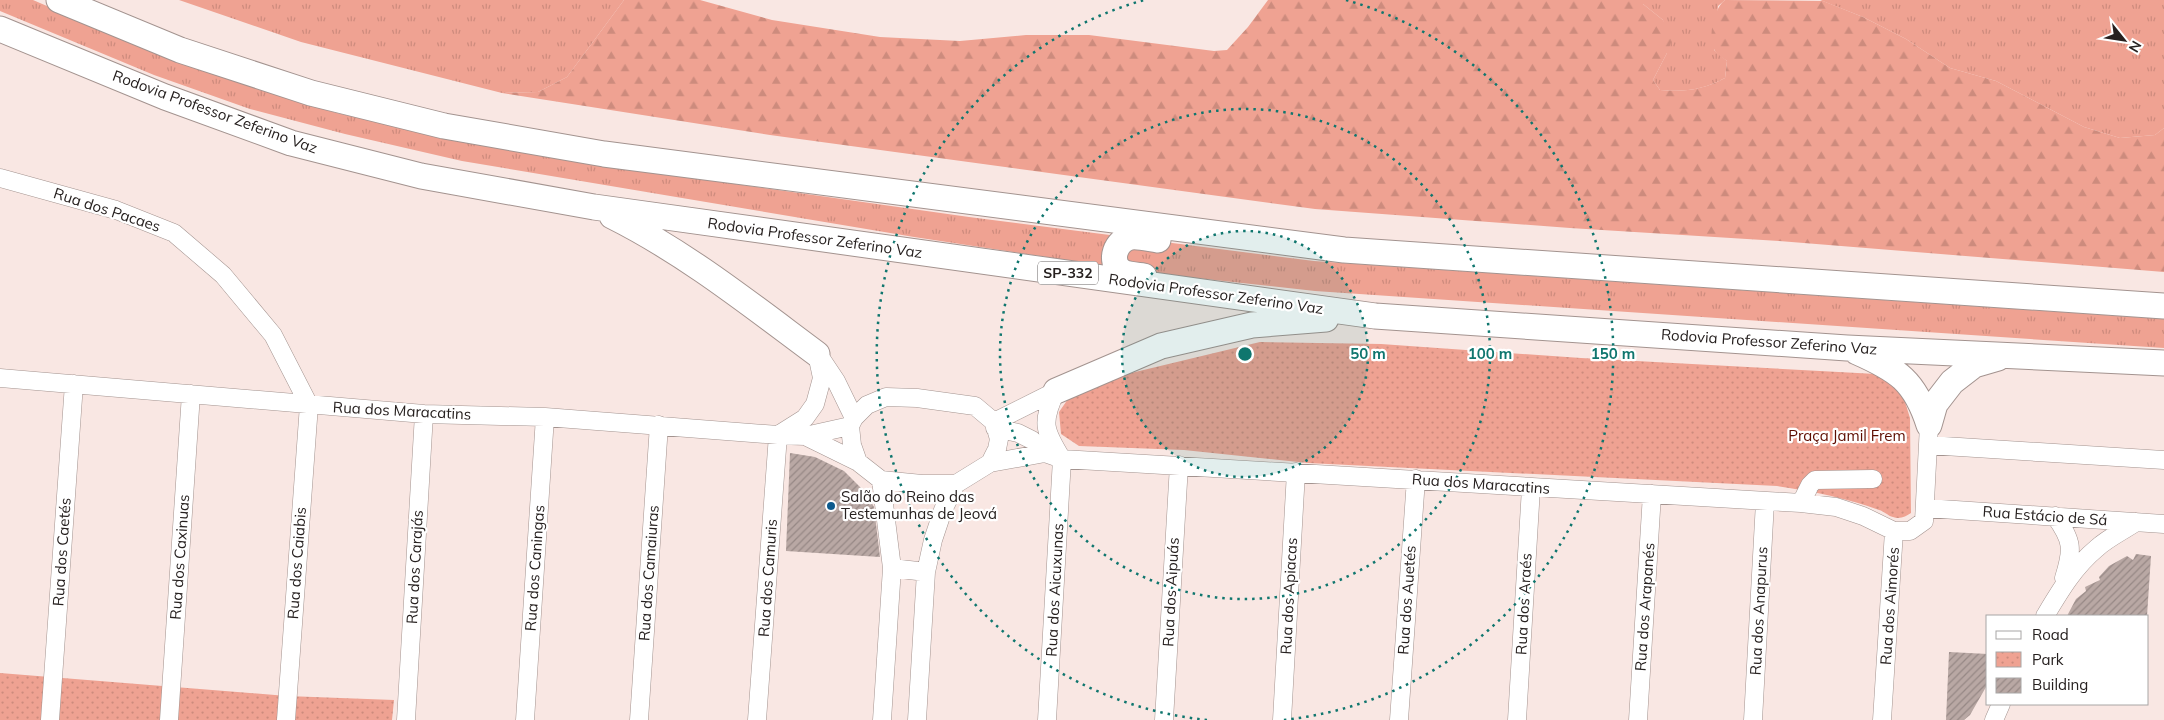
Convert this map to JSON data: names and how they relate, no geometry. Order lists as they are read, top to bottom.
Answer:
{
  "streets": {
    "highway": ["Rodovia Professor Zeferino Vaz", "SP-332"],
    "street": [
      "Rua dos Pacaes",
      "Rua dos Maracatins",
      "Rua Estácio de Sá",
      "Rua dos Caetés",
      "Rua dos Caxinuas",
      "Rua dos Caiabis",
      "Rua dos Carajás",
      "Rua dos Caningas",
      "Rua dos Camaiuras",
      "Rua dos Camuris",
      "Rua dos Aicuxunas",
      "Rua dos Aipuás",
      "Rua dos Apiacas",
      "Rua dos Auetés",
      "Rua dos Araés",
      "Rua dos Aimorés",
      "Rua dos Arapanés",
      "Rua dos Anapurus"
    ]
  },
  "crossings": [
    ["Rua dos Pacaes", "Rua dos Maracatins"],
    ["Rua dos Pacaes", "Rua dos Caiabis"],
    ["Rua dos Maracatins", "Rua dos Caetés"],
    ["Rua dos Maracatins", "Rua dos Caxinuas"],
    ["Rua dos Maracatins", "Rua dos Caiabis"],
    ["Rua dos Maracatins", "Rua dos Carajás"],
    ["Rua dos Maracatins", "Rua dos Caningas"],
    ["Rua dos Maracatins", "Rua dos Camaiuras"],
    ["Rua dos Maracatins", "Rua dos Camuris"],
    ["Rua dos Maracatins", "Rua dos Aicuxunas"],
    ["Rua dos Maracatins", "Rua dos Aipuás"],
    ["Rua dos Maracatins", "Rua dos Apiacas"],
    ["Rua dos Maracatins", "Rua dos Auetés"],
    ["Rua dos Maracatins", "Rua dos Araés"],
    ["Rua dos Maracatins", "Rua dos Aimorés"],
    ["Rua dos Maracatins", "Rua dos Arapanés"],
    ["Rua dos Maracatins", "Rua dos Anapurus"],
    ["Rua Estácio de Sá", "Rua dos Aimorés"]
  ],
  "parks": ["Praça Jamil Frem"],
  "places": ["Salão do Reino das Testemunhas de Jeová"],
  "legend": ["Road", "Park", "Building"],
  "north": "bottom right",
  "rings": ["50 m", "100 m", "150 m"]
}
